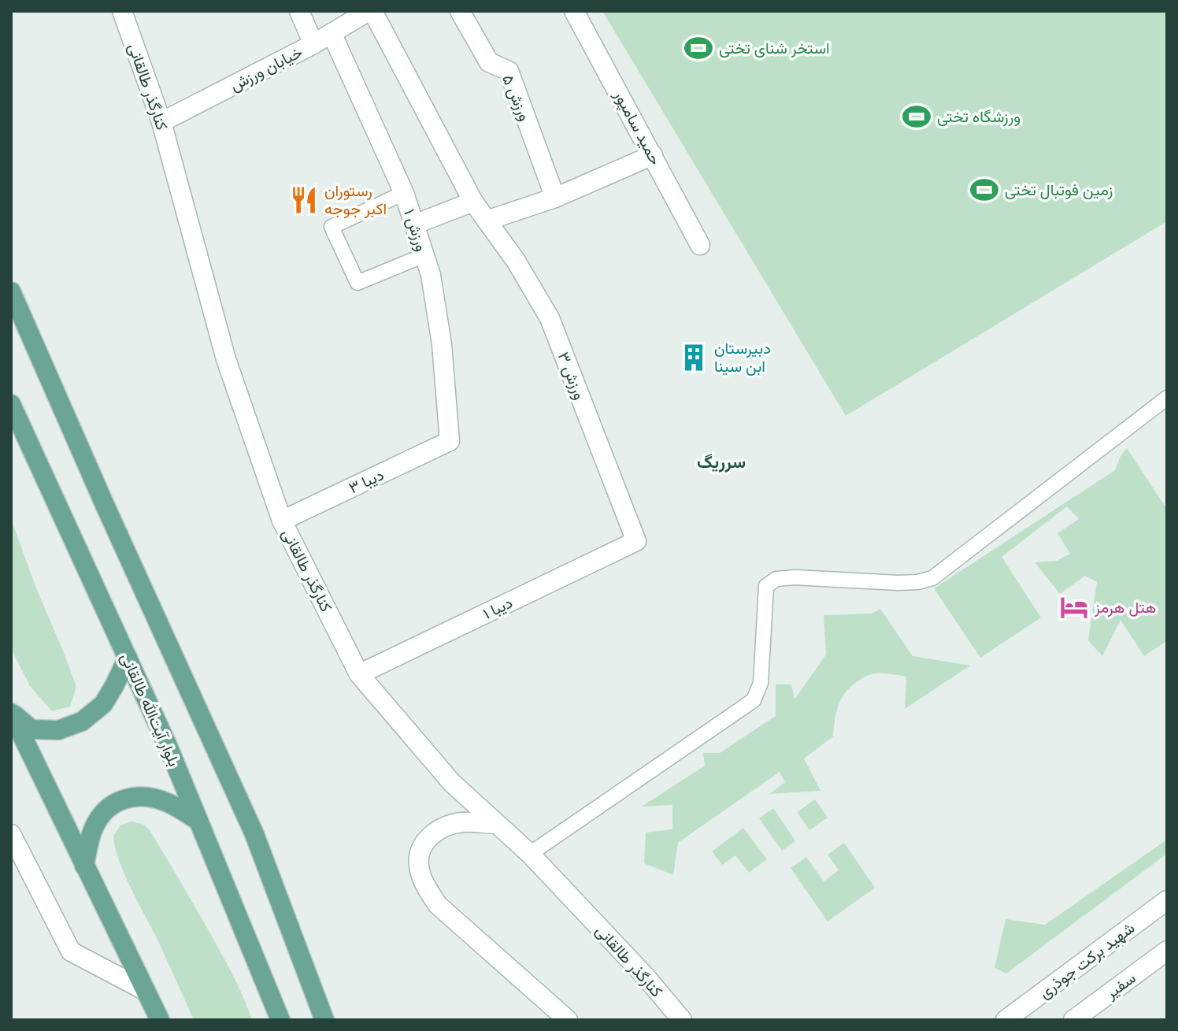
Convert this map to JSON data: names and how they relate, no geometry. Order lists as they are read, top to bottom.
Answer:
{
  "streets": {
    "main road": ["بلوار آیت‌الله طالقانی"],
    "street": [
      "خیابان ورزش",
      "کنارگذر طالقانی",
      "ورزش ۵",
      "حمید سامپور",
      "ورزش ۱",
      "ورزش ۳",
      "دیبا ۳",
      "دیبا ۱",
      "شهید برکت جوذری",
      "سفیر"
    ]
  },
  "crossings": [
    ["خیابان ورزش", "کنارگذر طالقانی"],
    ["خیابان ورزش", "ورزش ۱"],
    ["کنارگذر طالقانی", "دیبا ۳"],
    ["کنارگذر طالقانی", "دیبا ۱"],
    ["ورزش ۱", "دیبا ۳"],
    ["ورزش ۳", "دیبا ۱"]
  ],
  "districts": ["سرریگ"],
  "places": {
    "sports": ["استخر شنای تختی", "ورزشگاه تختی", "زمین فوتبال تختی"],
    "restaurant": ["رستوران اکبر جوجه"],
    "building": ["دبیرستان ابن سینا"],
    "hotel": ["هتل هرمز"]
  }
}
